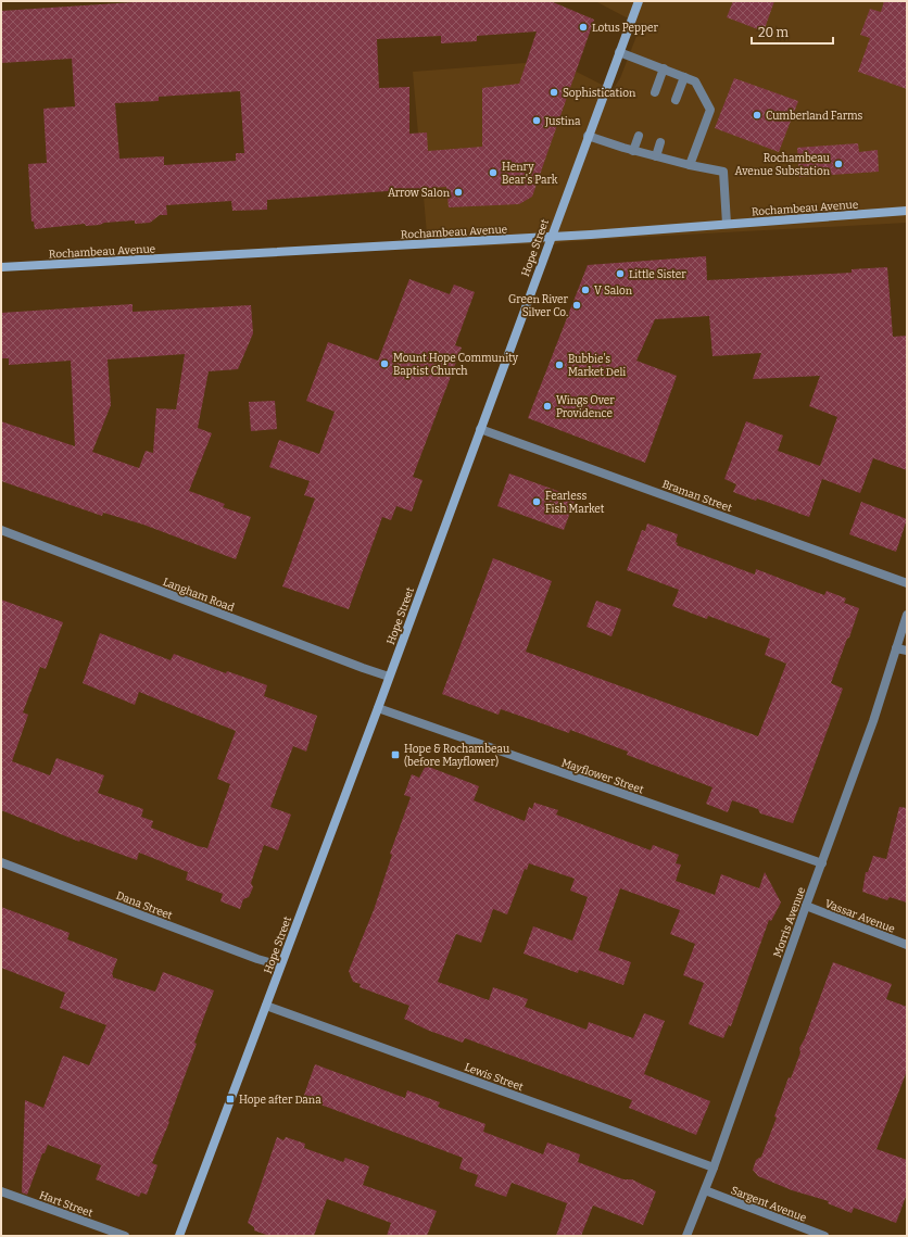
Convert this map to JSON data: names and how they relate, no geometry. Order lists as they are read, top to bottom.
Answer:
{
  "streets": {
    "main road": ["Rochambeau Avenue", "Hope Street"],
    "street": [
      "Braman Street",
      "Langham Road",
      "Mayflower Street",
      "Dana Street",
      "Vassar Avenue",
      "Morris Avenue",
      "Lewis Street",
      "Hart Street",
      "Sargent Avenue"
    ]
  },
  "crossings": [
    ["Rochambeau Avenue", "Hope Street"],
    ["Hope Street", "Braman Street"],
    ["Hope Street", "Langham Road"],
    ["Hope Street", "Mayflower Street"],
    ["Hope Street", "Dana Street"],
    ["Hope Street", "Lewis Street"],
    ["Mayflower Street", "Morris Avenue"],
    ["Vassar Avenue", "Morris Avenue"],
    ["Morris Avenue", "Lewis Street"],
    ["Morris Avenue", "Sargent Avenue"]
  ],
  "places": {
    "other": [
      "Lotus Pepper",
      "Sophistication",
      "Cumberland Farms",
      "Justina",
      "Rochambeau Avenue Substation",
      "Henry Bear's Park",
      "Arrow Salon",
      "Little Sister",
      "V Salon",
      "Green River Silver Co.",
      "Mount Hope Community Baptist Church",
      "Bubbie's Market Deli",
      "Wings Over Providence",
      "Fearless Fish Market"
    ],
    "transit": ["Hope & Rochambeau (before Mayflower)", "Hope after Dana"]
  },
  "scale_bar": "20 m"
}
